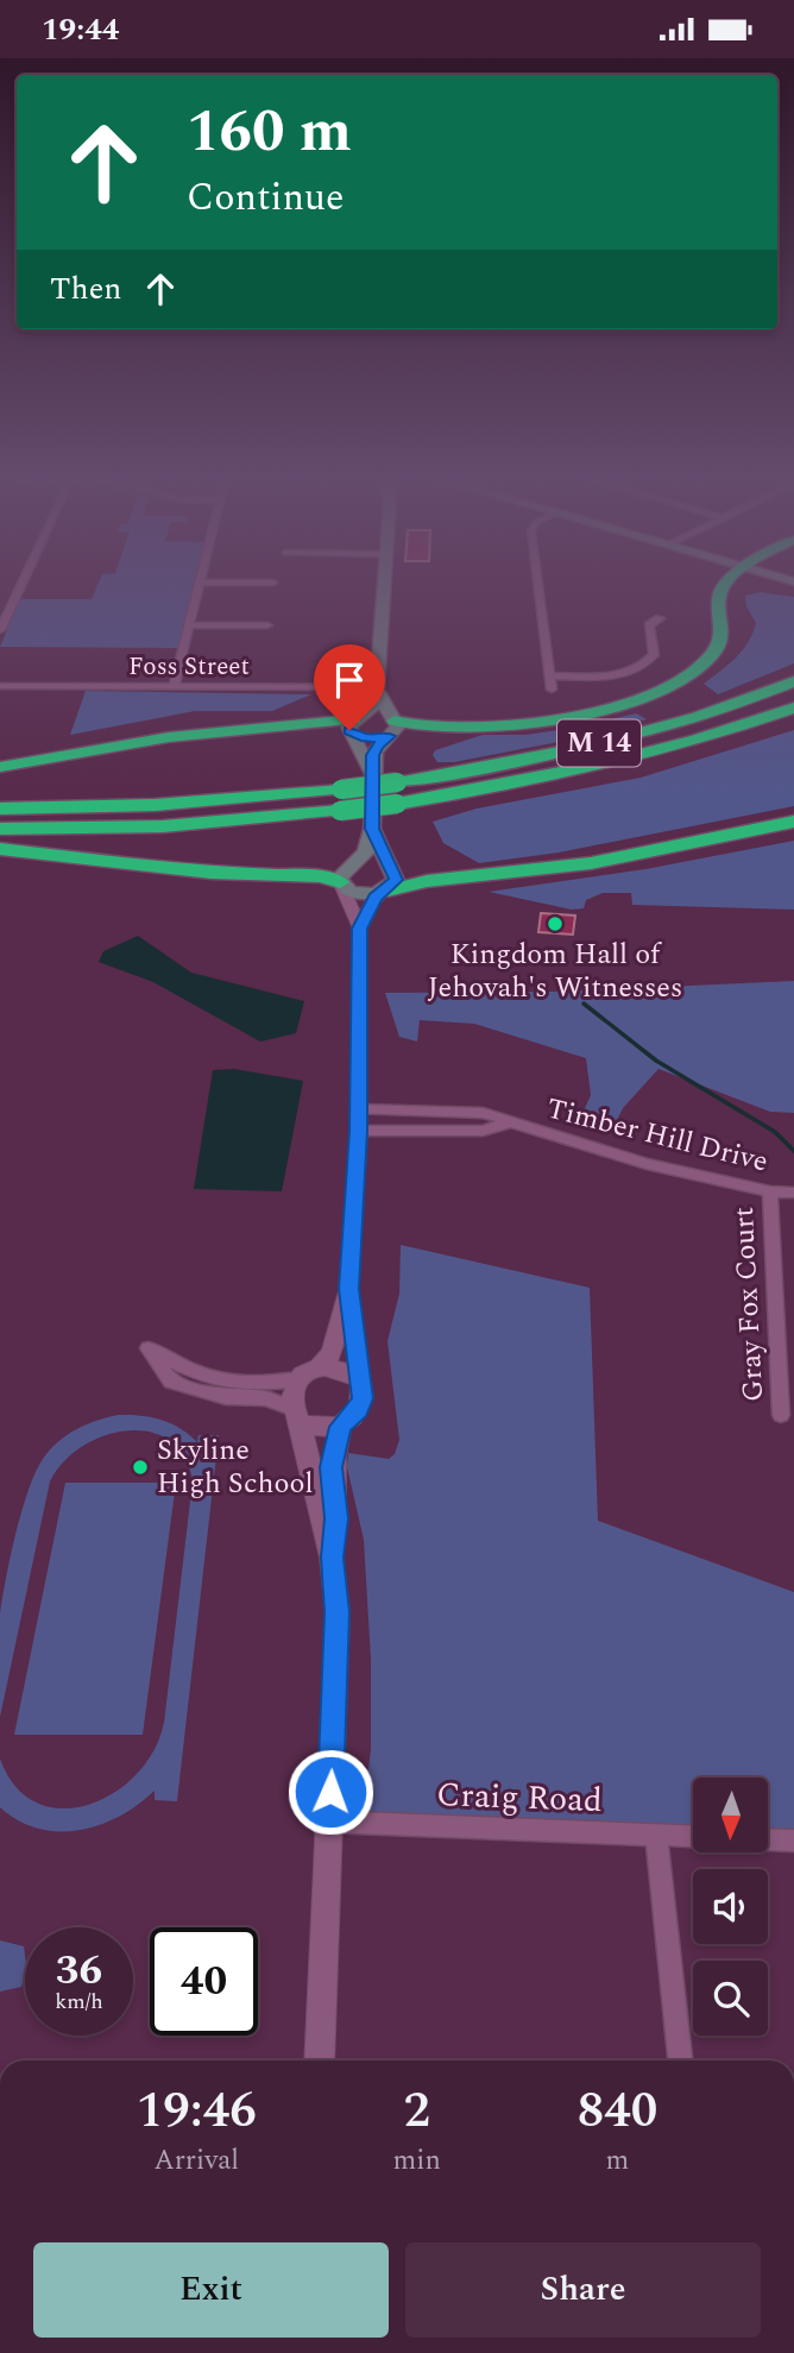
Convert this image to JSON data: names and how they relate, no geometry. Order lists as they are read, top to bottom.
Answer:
{
  "streets": {
    "highway": ["M 14"],
    "street": [
      "Foss Street",
      "Timber Hill Drive",
      "Gray Fox Court",
      "Craig Road"
    ]
  },
  "crossings": [
    ["Timber Hill Drive", "Gray Fox Court"]
  ],
  "places": ["Kingdom Hall of Jehovah's Witnesses", "Skyline High School"],
  "north": "bottom",
  "page": {
    "status": "19:44",
    "turn": ["160 m", "Continue"],
    "then": "Then",
    "speed": "36 km/h",
    "limit": "40",
    "eta": [
      "19:46",
      "Arrival",
      "2",
      "min",
      "840",
      "m"
    ],
    "buttons": ["Exit", "Share"]
  }
}
